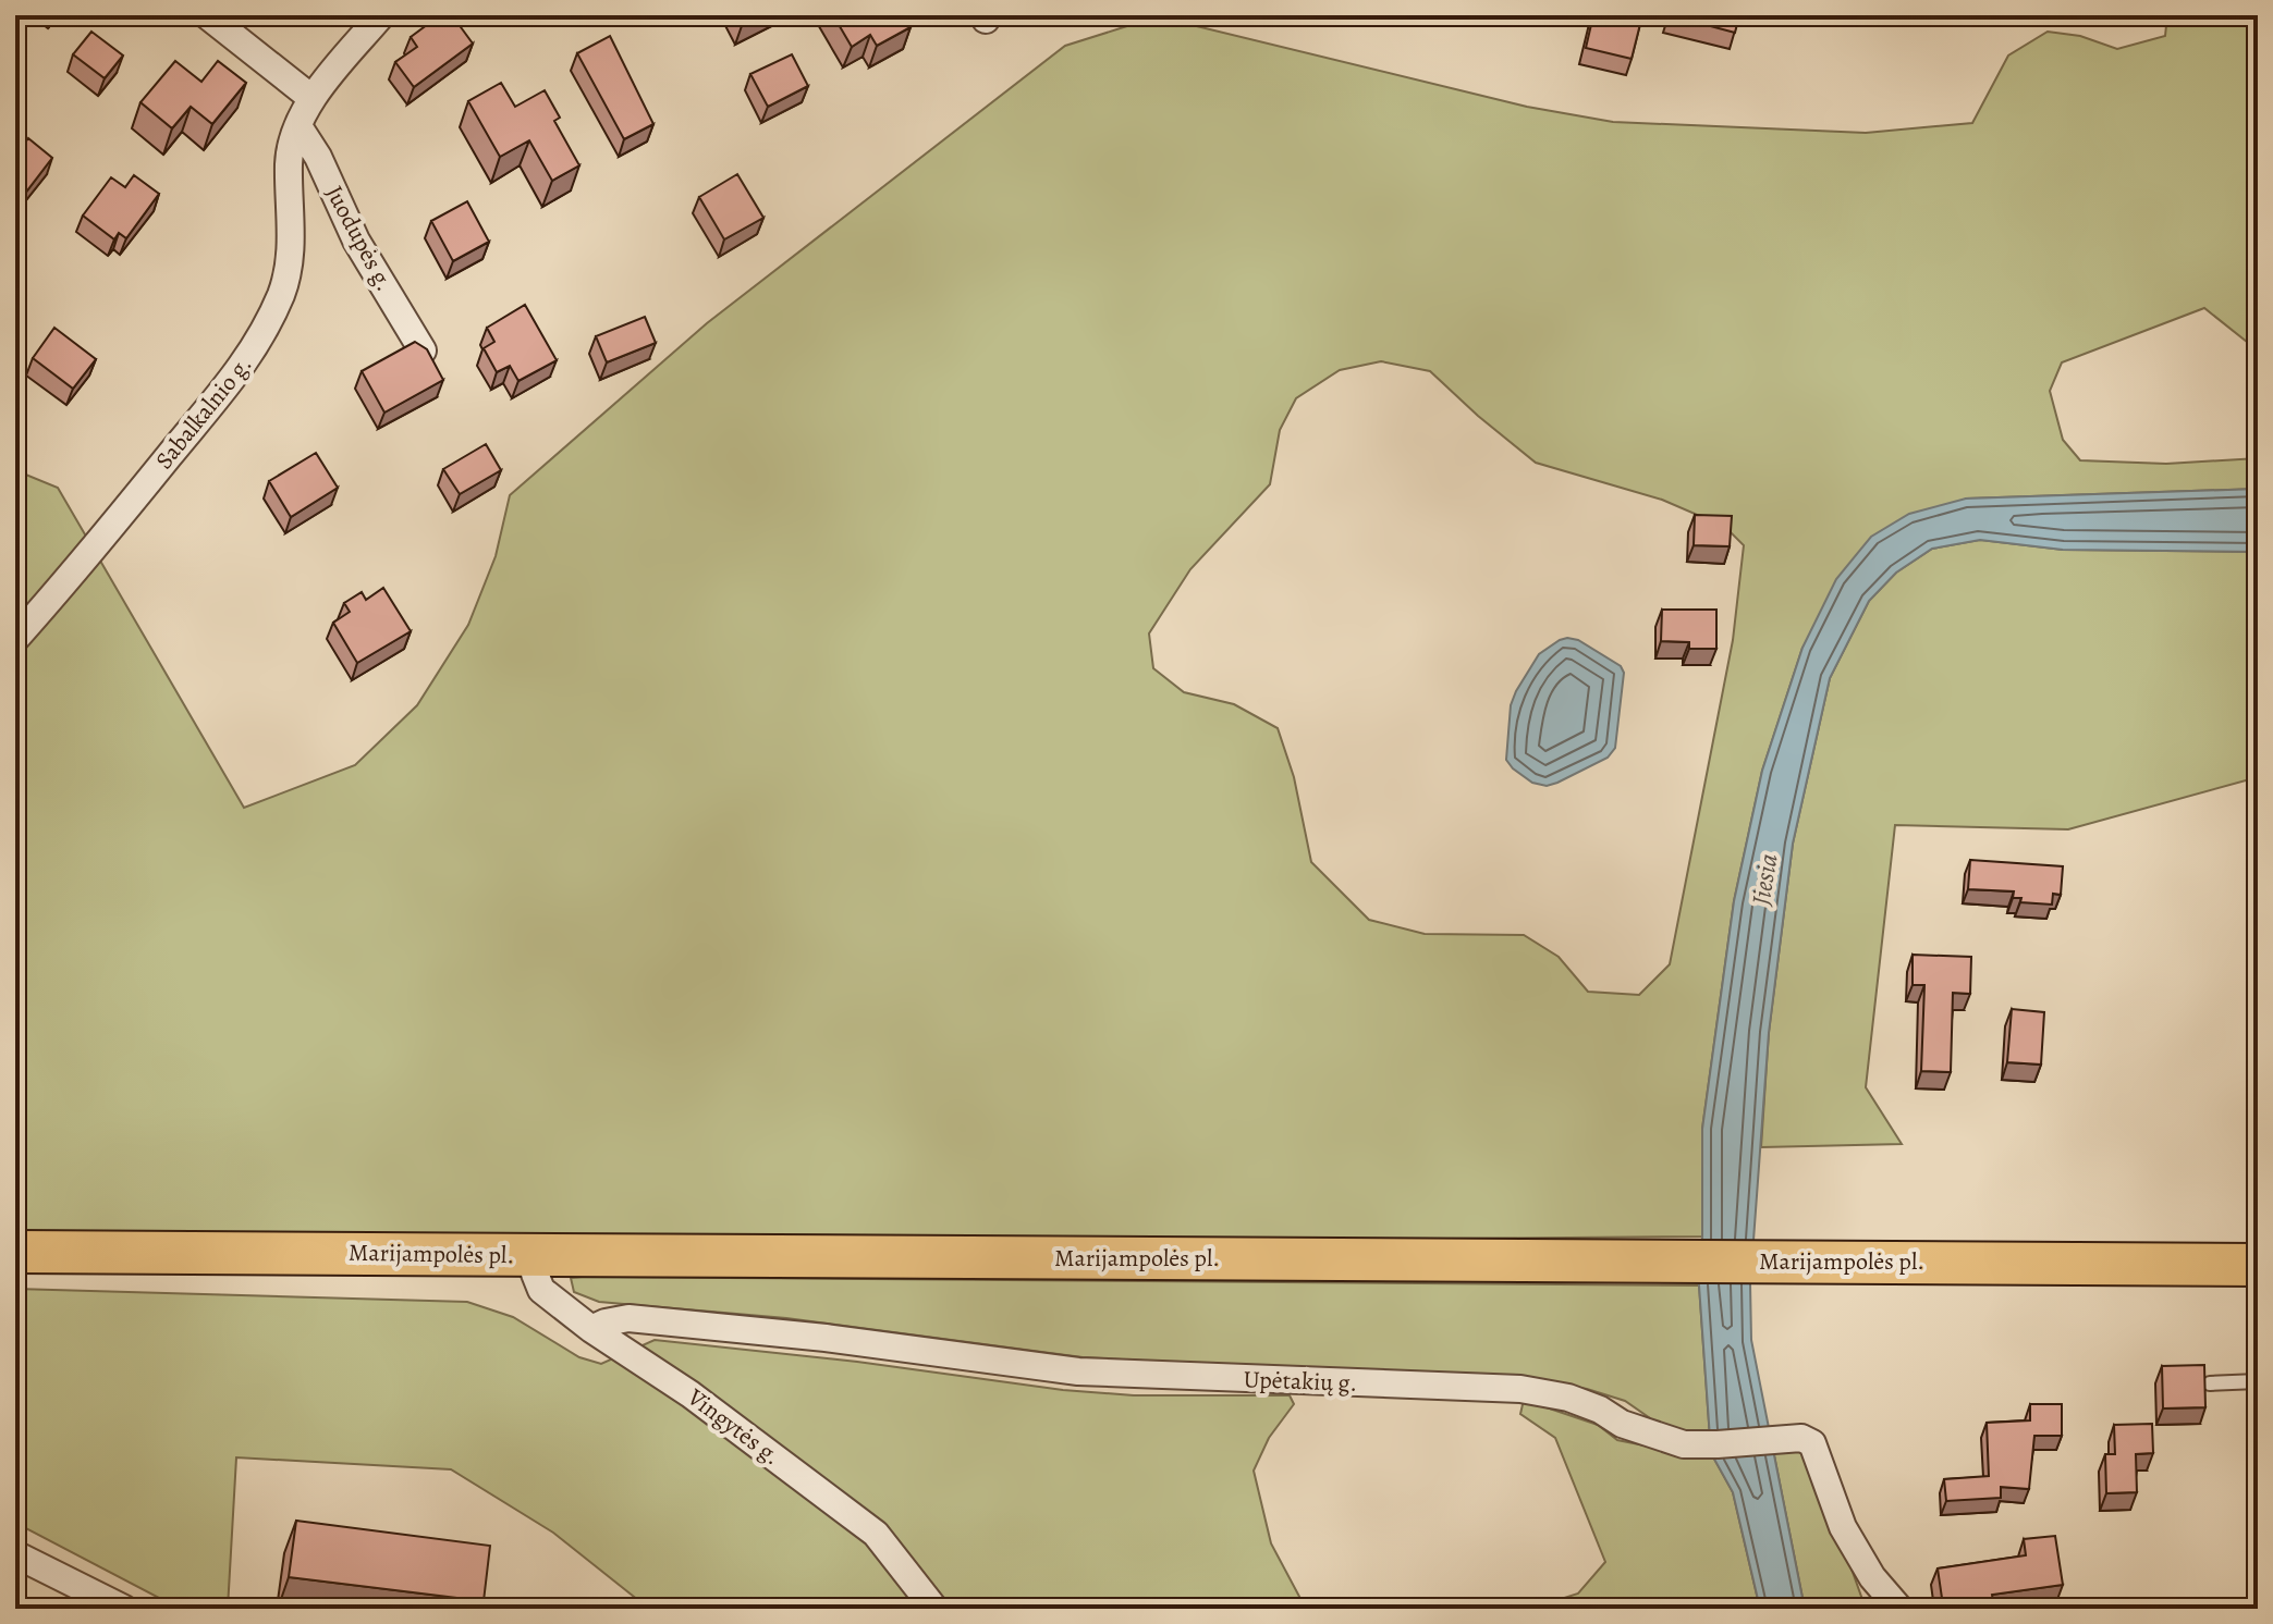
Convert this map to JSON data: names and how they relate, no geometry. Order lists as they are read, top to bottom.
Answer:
{
  "streets": {
    "main road": ["Marijampolės pl."],
    "street": [
      "Juodupės g.",
      "Sabalkalnio g.",
      "Upėtakių g.",
      "Vingytės g."
    ]
  },
  "crossings": [
    ["Juodupės g.", "Sabalkalnio g."],
    ["Marijampolės pl.", "Vingytės g."],
    ["Upėtakių g.", "Vingytės g."]
  ],
  "water": ["Jiesia"]
}
